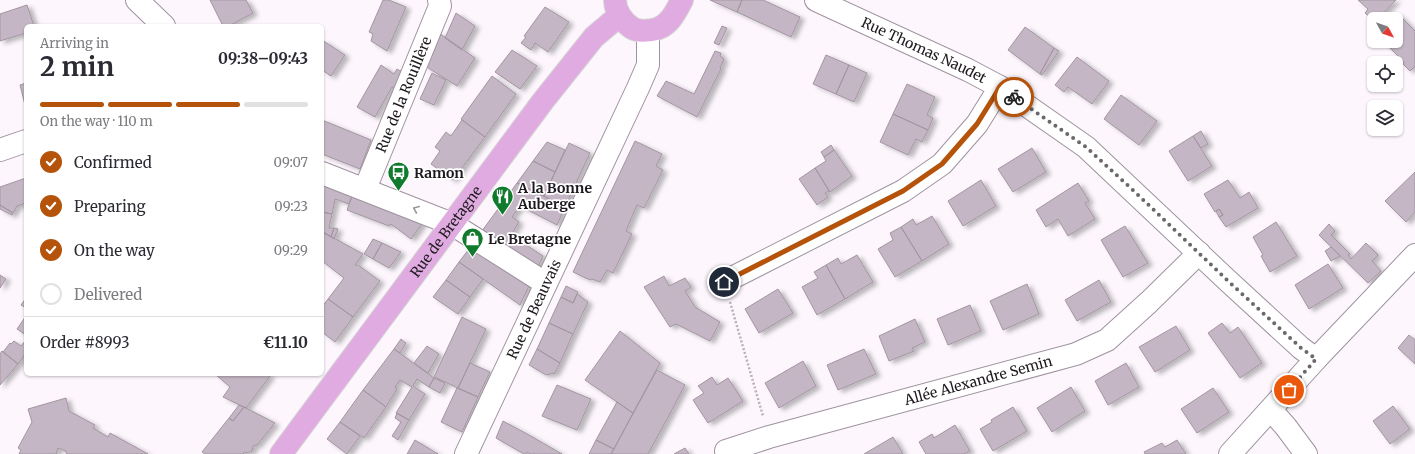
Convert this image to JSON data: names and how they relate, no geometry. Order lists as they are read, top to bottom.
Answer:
{
  "streets": {
    "main road": ["Rue de Bretagne"],
    "street": [
      "Rue Thomas Naudet",
      "Rue de la Rouillère",
      "Rue de Beauvais",
      "Allée Alexandre Semin"
    ]
  },
  "crossings": [
    ["Rue Thomas Naudet", "Allée Alexandre Semin"],
    ["Rue de Bretagne", "Rue de Beauvais"]
  ],
  "places": {
    "bus stop": ["Ramon"],
    "restaurant": ["A la Bonne Auberge"],
    "shop": ["Le Bretagne"]
  },
  "north": "bottom right",
  "page": {
    "heading": ["2 min", "Arriving in", "09:38–09:43"],
    "panel": ["Order #8993", "€11.10"],
    "bar": "On the way · 110 m",
    "list": [
      ["Confirmed", "09:07"],
      ["Preparing", "09:23"],
      ["On the way", "09:29"],
      "Delivered"
    ]
  }
}
